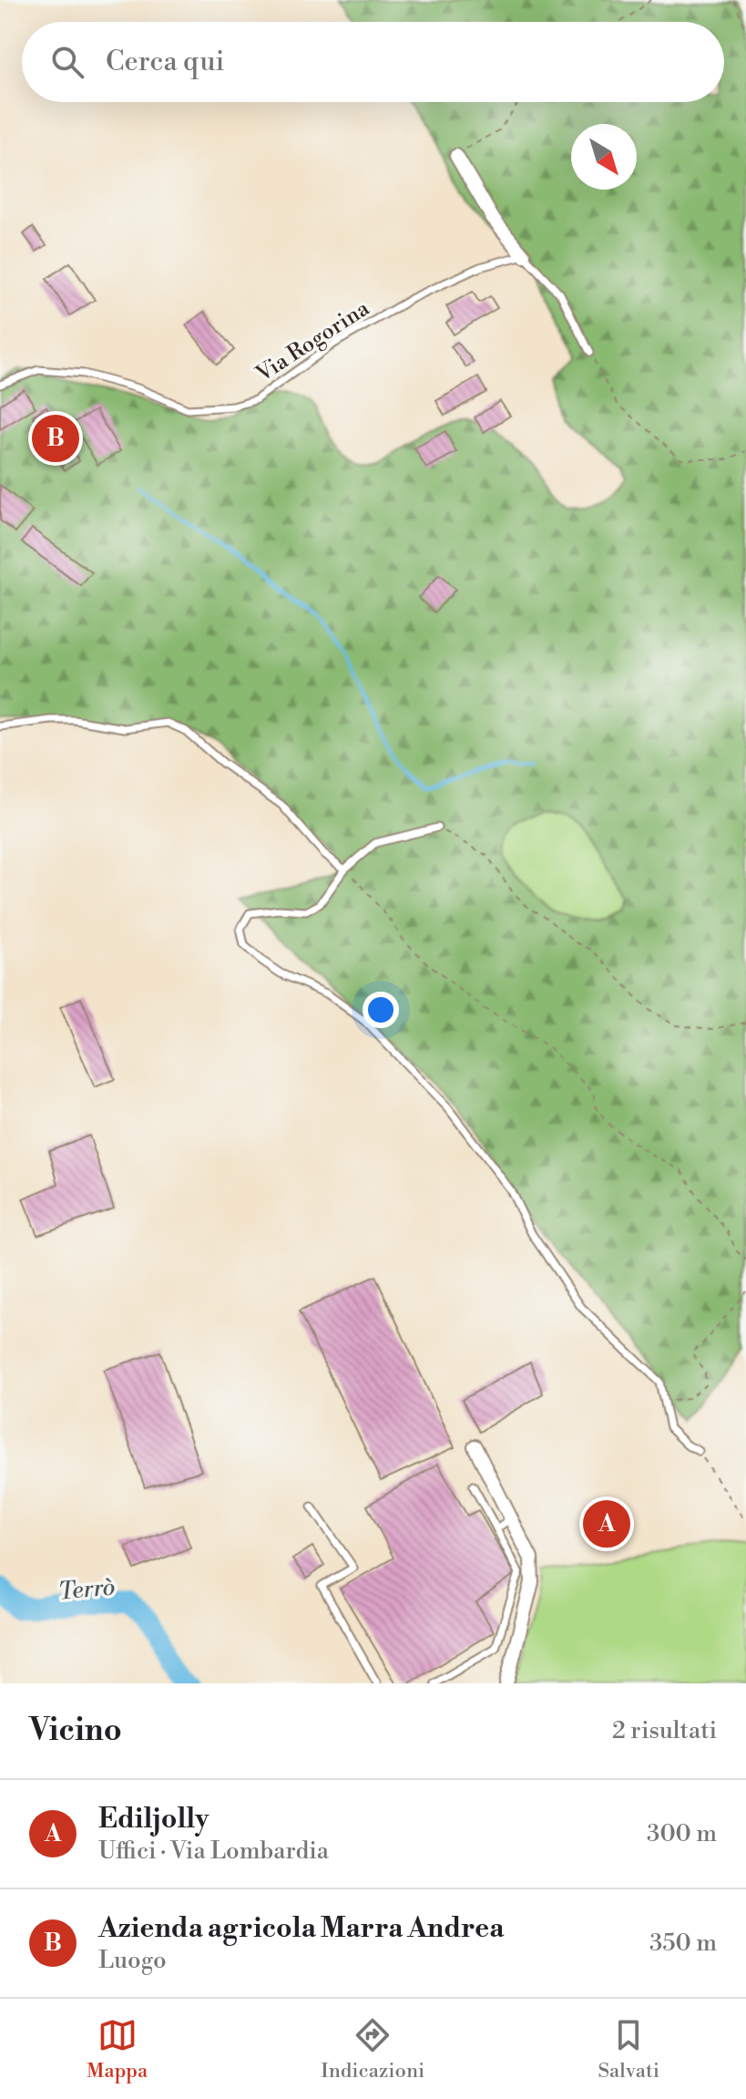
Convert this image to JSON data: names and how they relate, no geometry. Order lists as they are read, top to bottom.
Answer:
{
  "streets": {
    "lane": ["Via Rogorina"]
  },
  "water": ["Terrò"],
  "north": "bottom right",
  "page": {
    "search": "Cerca qui",
    "pins": ["B", "A"],
    "heading": ["Vicino", "2 risultati"],
    "list": [
      {
        "mark": "A",
        "name": "Ediljolly",
        "note": "Uffici · Via Lombardia",
        "value": "300 m"
      },
      {
        "mark": "B",
        "name": "Azienda agricola Marra Andrea",
        "note": "Luogo",
        "value": "350 m"
      }
    ],
    "nav": ["Mappa", "Indicazioni", "Salvati"]
  }
}
